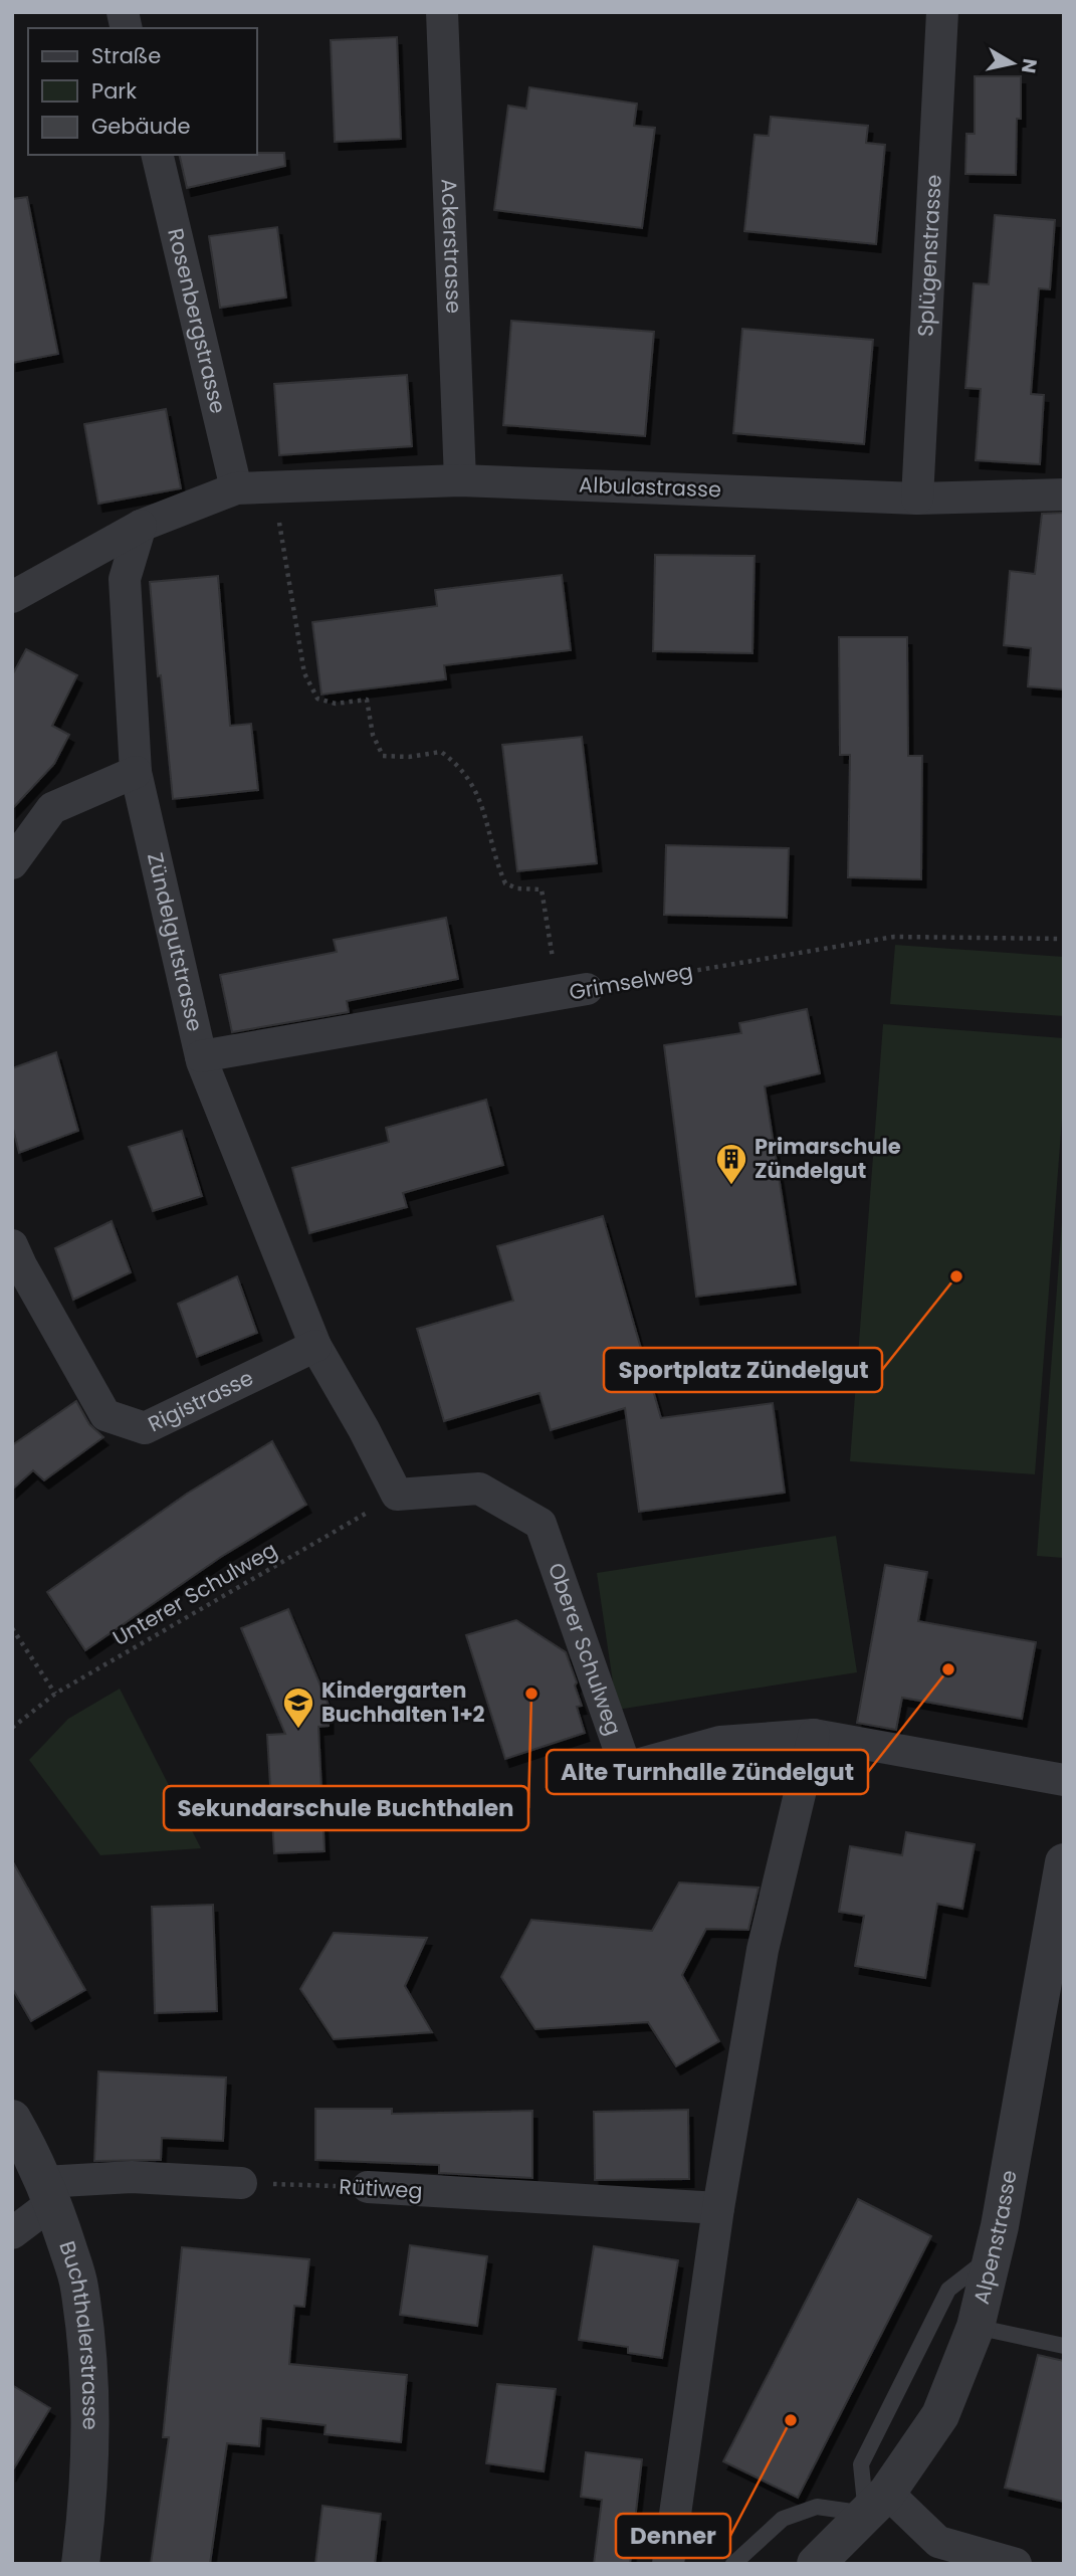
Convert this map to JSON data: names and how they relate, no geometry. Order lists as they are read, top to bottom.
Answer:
{
  "streets": {
    "street": [
      "Ackerstrasse",
      "Splügenstrasse",
      "Rosenbergstrasse",
      "Albulastrasse",
      "Zündelgutstrasse",
      "Grimselweg",
      "Rigistrasse",
      "Oberer Schulweg",
      "Rütiweg",
      "Alpenstrasse",
      "Buchthalerstrasse"
    ],
    "path": ["Unterer Schulweg"]
  },
  "crossings": [
    ["Ackerstrasse", "Albulastrasse"],
    ["Splügenstrasse", "Albulastrasse"],
    ["Rosenbergstrasse", "Albulastrasse"],
    ["Zündelgutstrasse", "Grimselweg"],
    ["Zündelgutstrasse", "Rigistrasse"],
    ["Zündelgutstrasse", "Unterer Schulweg"],
    ["Zündelgutstrasse", "Oberer Schulweg"],
    ["Unterer Schulweg", "Oberer Schulweg"]
  ],
  "places": {
    "building": ["Primarschule Zündelgut"],
    "other": [
      "Sportplatz Zündelgut",
      "Alte Turnhalle Zündelgut",
      "Sekundarschule Buchthalen",
      "Denner"
    ],
    "school or university": ["Kindergarten Buchhalten 1+2"]
  },
  "legend": ["Straße", "Park", "Gebäude"],
  "north": "right"
}
